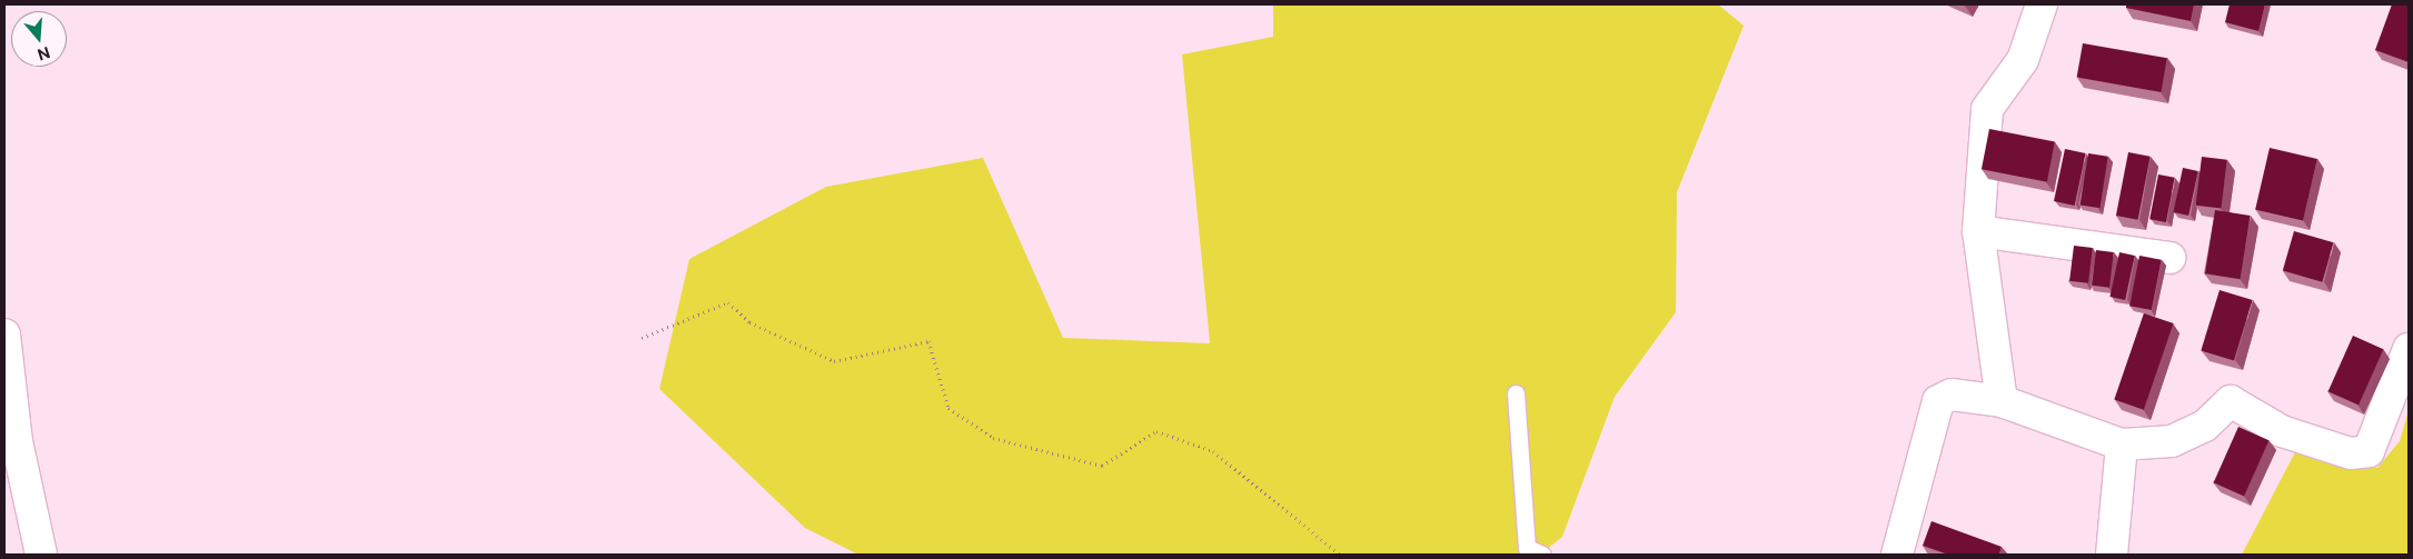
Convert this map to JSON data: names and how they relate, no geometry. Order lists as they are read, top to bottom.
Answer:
{
  "north": "bottom"
}
